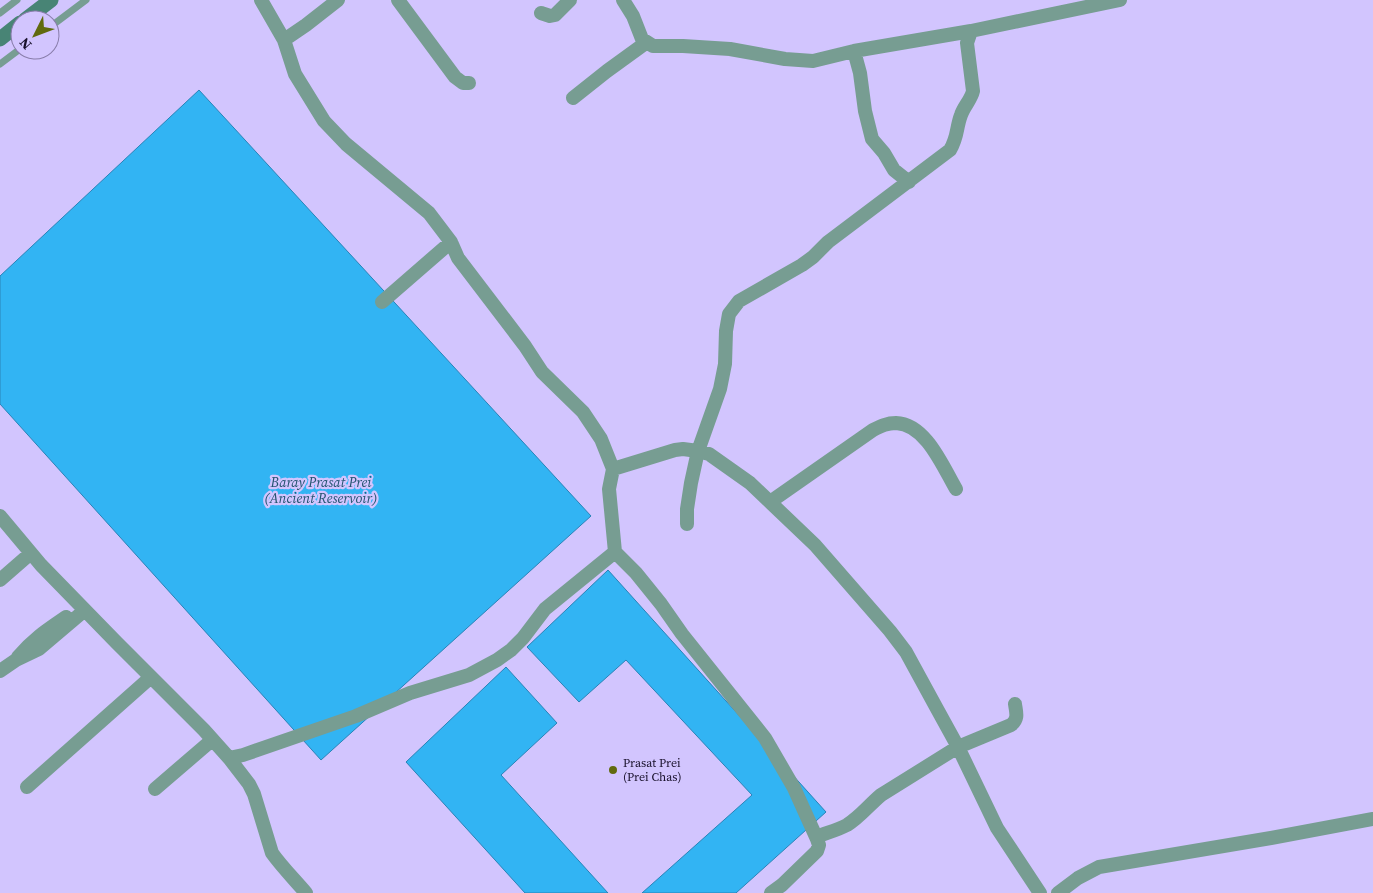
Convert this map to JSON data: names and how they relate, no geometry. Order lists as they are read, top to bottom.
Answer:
{
  "water": ["Baray Prasat Prei (Ancient Reservoir)"],
  "places": ["Prasat Prei (Prei Chas)"],
  "north": "bottom left"
}
